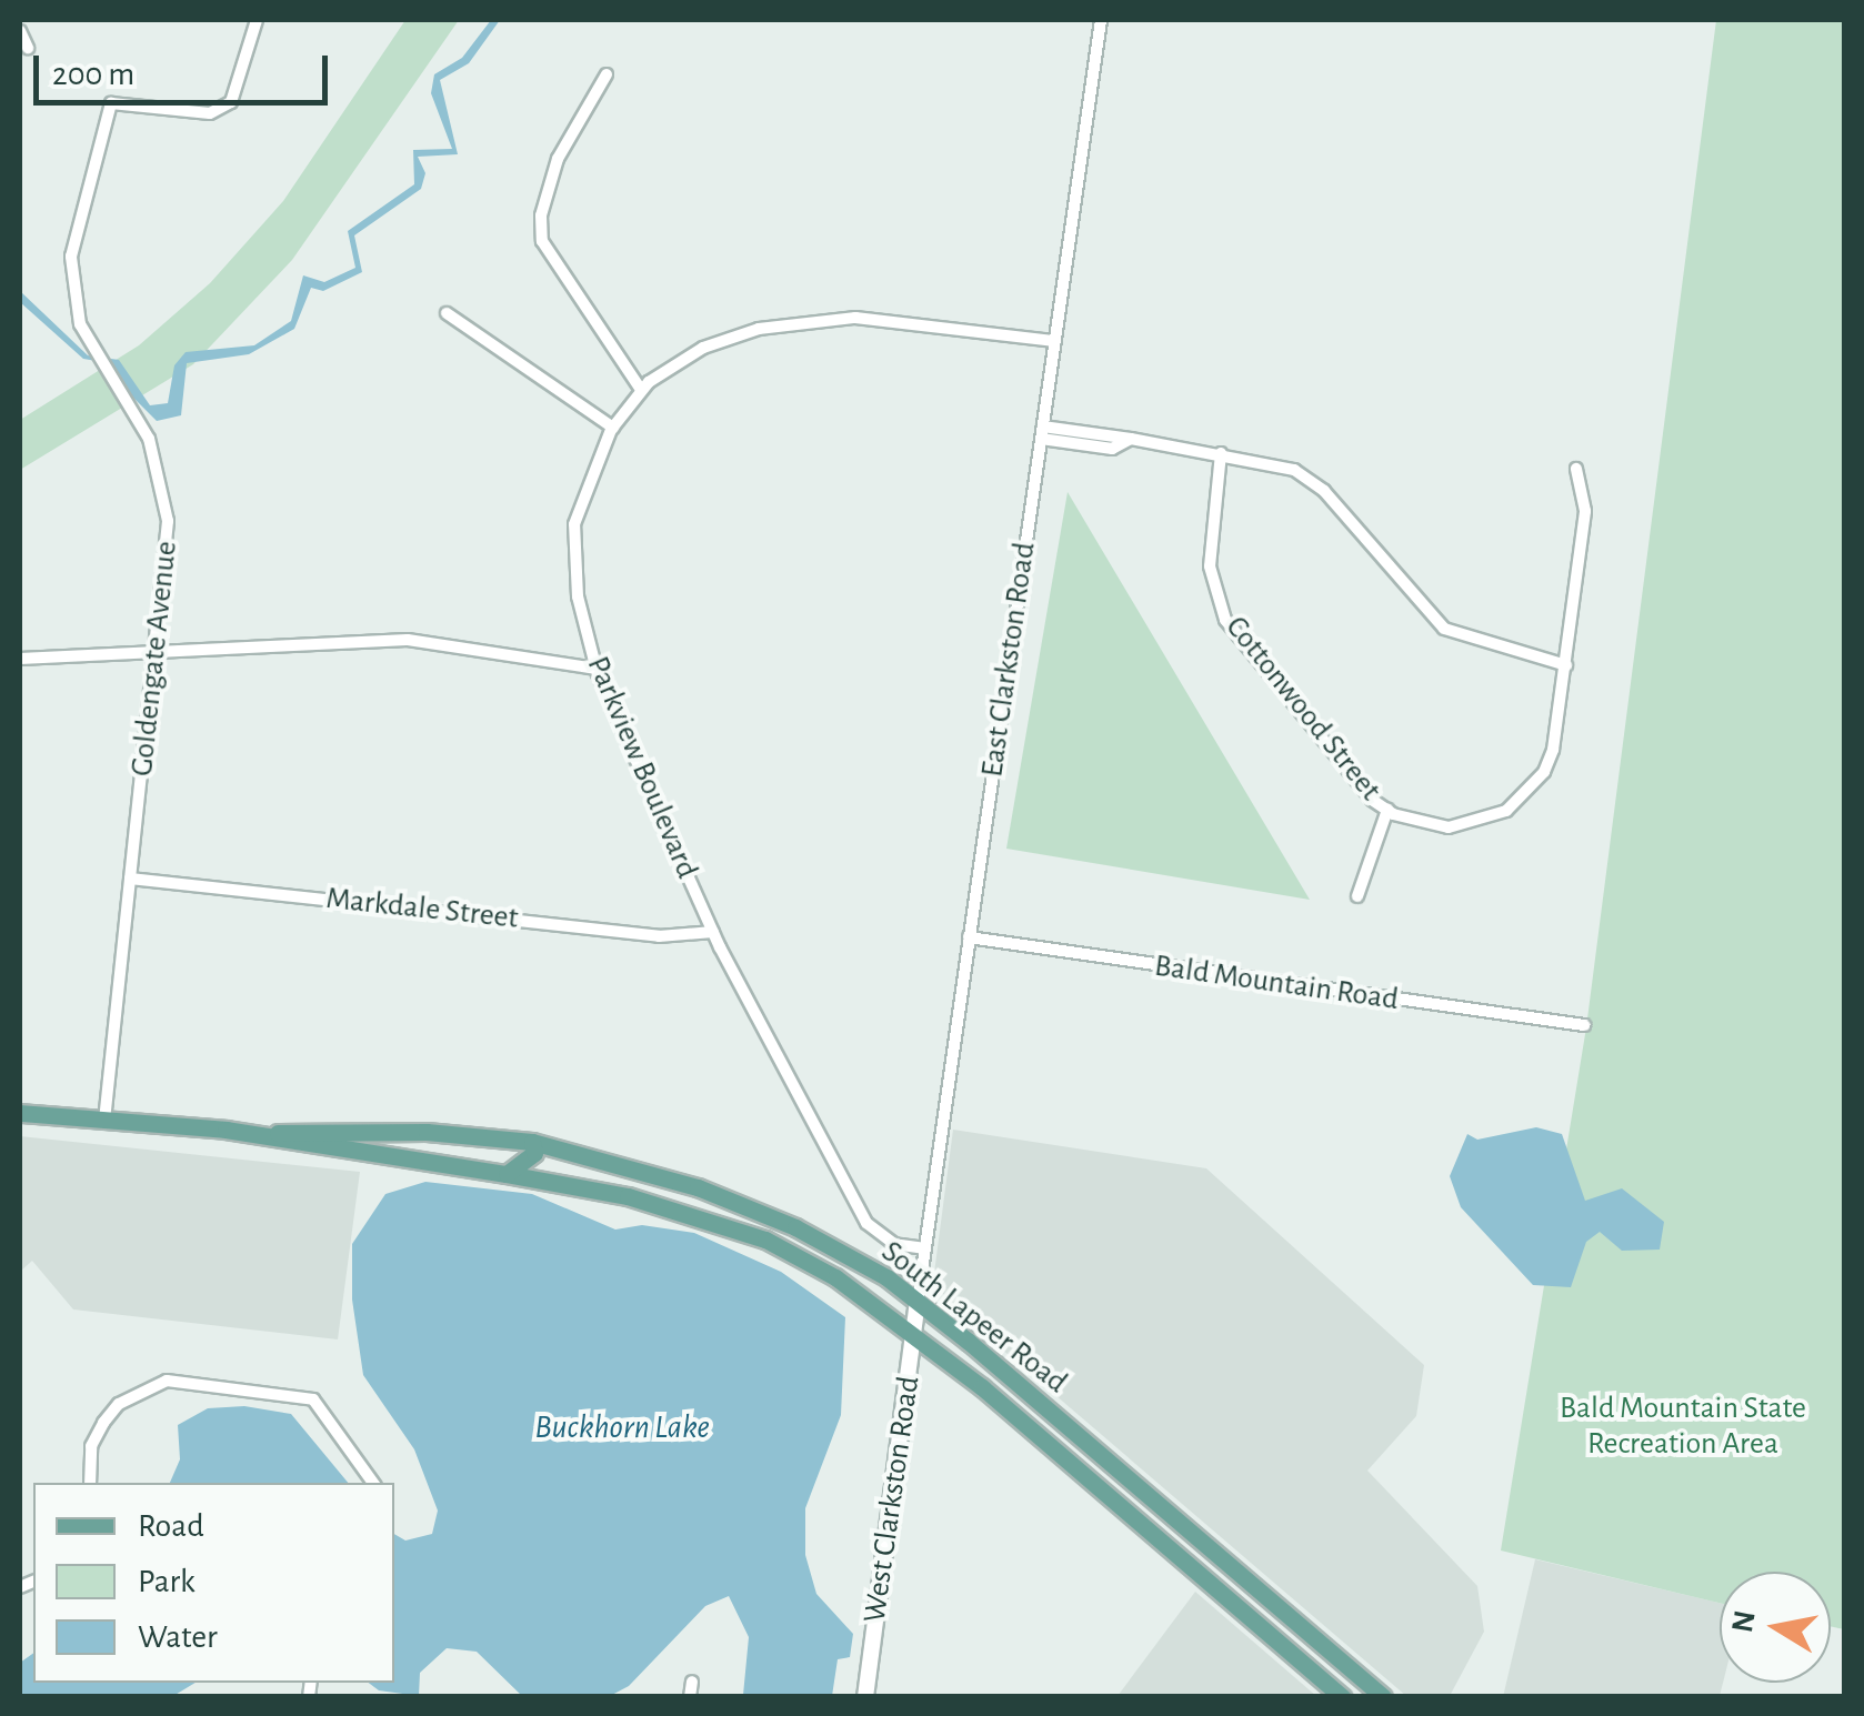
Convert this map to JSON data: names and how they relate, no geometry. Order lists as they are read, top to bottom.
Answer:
{
  "streets": {
    "main road": ["South Lapeer Road", "West Clarkston Road"],
    "street": [
      "Goldengate Avenue",
      "East Clarkston Road",
      "Cottonwood Street",
      "Parkview Boulevard",
      "Markdale Street",
      "Bald Mountain Road"
    ]
  },
  "crossings": [
    ["Goldengate Avenue", "Markdale Street"],
    ["Goldengate Avenue", "South Lapeer Road"],
    ["East Clarkston Road", "Parkview Boulevard"],
    ["East Clarkston Road", "Bald Mountain Road"],
    ["East Clarkston Road", "South Lapeer Road"],
    ["East Clarkston Road", "West Clarkston Road"],
    ["Parkview Boulevard", "Markdale Street"],
    ["South Lapeer Road", "West Clarkston Road"]
  ],
  "water": ["Buckhorn Lake"],
  "parks": ["Bald Mountain State Recreation Area"],
  "legend": ["Road", "Park", "Water"],
  "scale_bar": "200 m",
  "north": "left"
}
